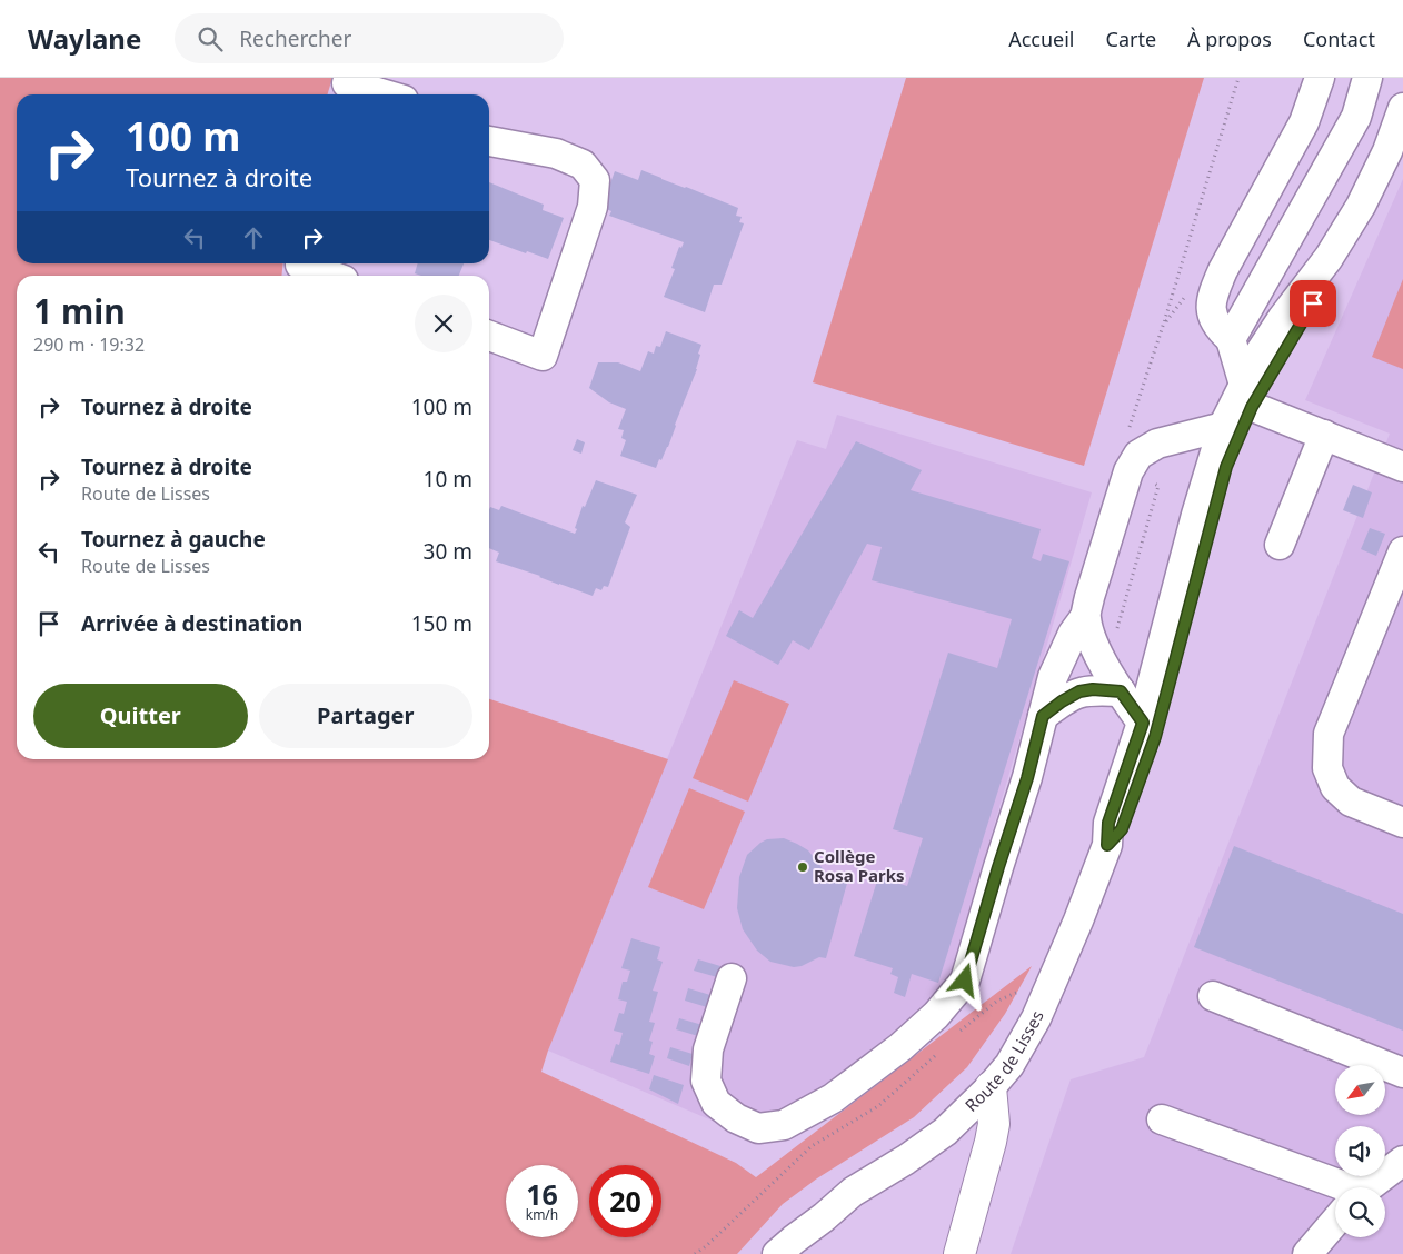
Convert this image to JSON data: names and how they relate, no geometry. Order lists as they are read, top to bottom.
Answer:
{
  "streets": {
    "street": ["Route de Lisses"]
  },
  "places": ["Collège Rosa Parks"],
  "north": "bottom left",
  "page": {
    "header": "Waylane",
    "search": "Rechercher",
    "nav": [
      "Accueil",
      "Carte",
      "À propos",
      "Contact"
    ],
    "turn": ["100 m", "Tournez à droite"],
    "heading": ["1 min", "290 m · 19:32"],
    "list": [
      {
        "name": "Tournez à droite",
        "value": "100 m"
      },
      {
        "name": "Tournez à droite",
        "note": "Route de Lisses",
        "value": "10 m"
      },
      {
        "name": "Tournez à gauche",
        "note": "Route de Lisses",
        "value": "30 m"
      },
      {
        "name": "Arrivée à destination",
        "value": "150 m"
      }
    ],
    "buttons": ["Quitter", "Partager"],
    "speed": "16 km/h",
    "limit": "20"
  }
}
